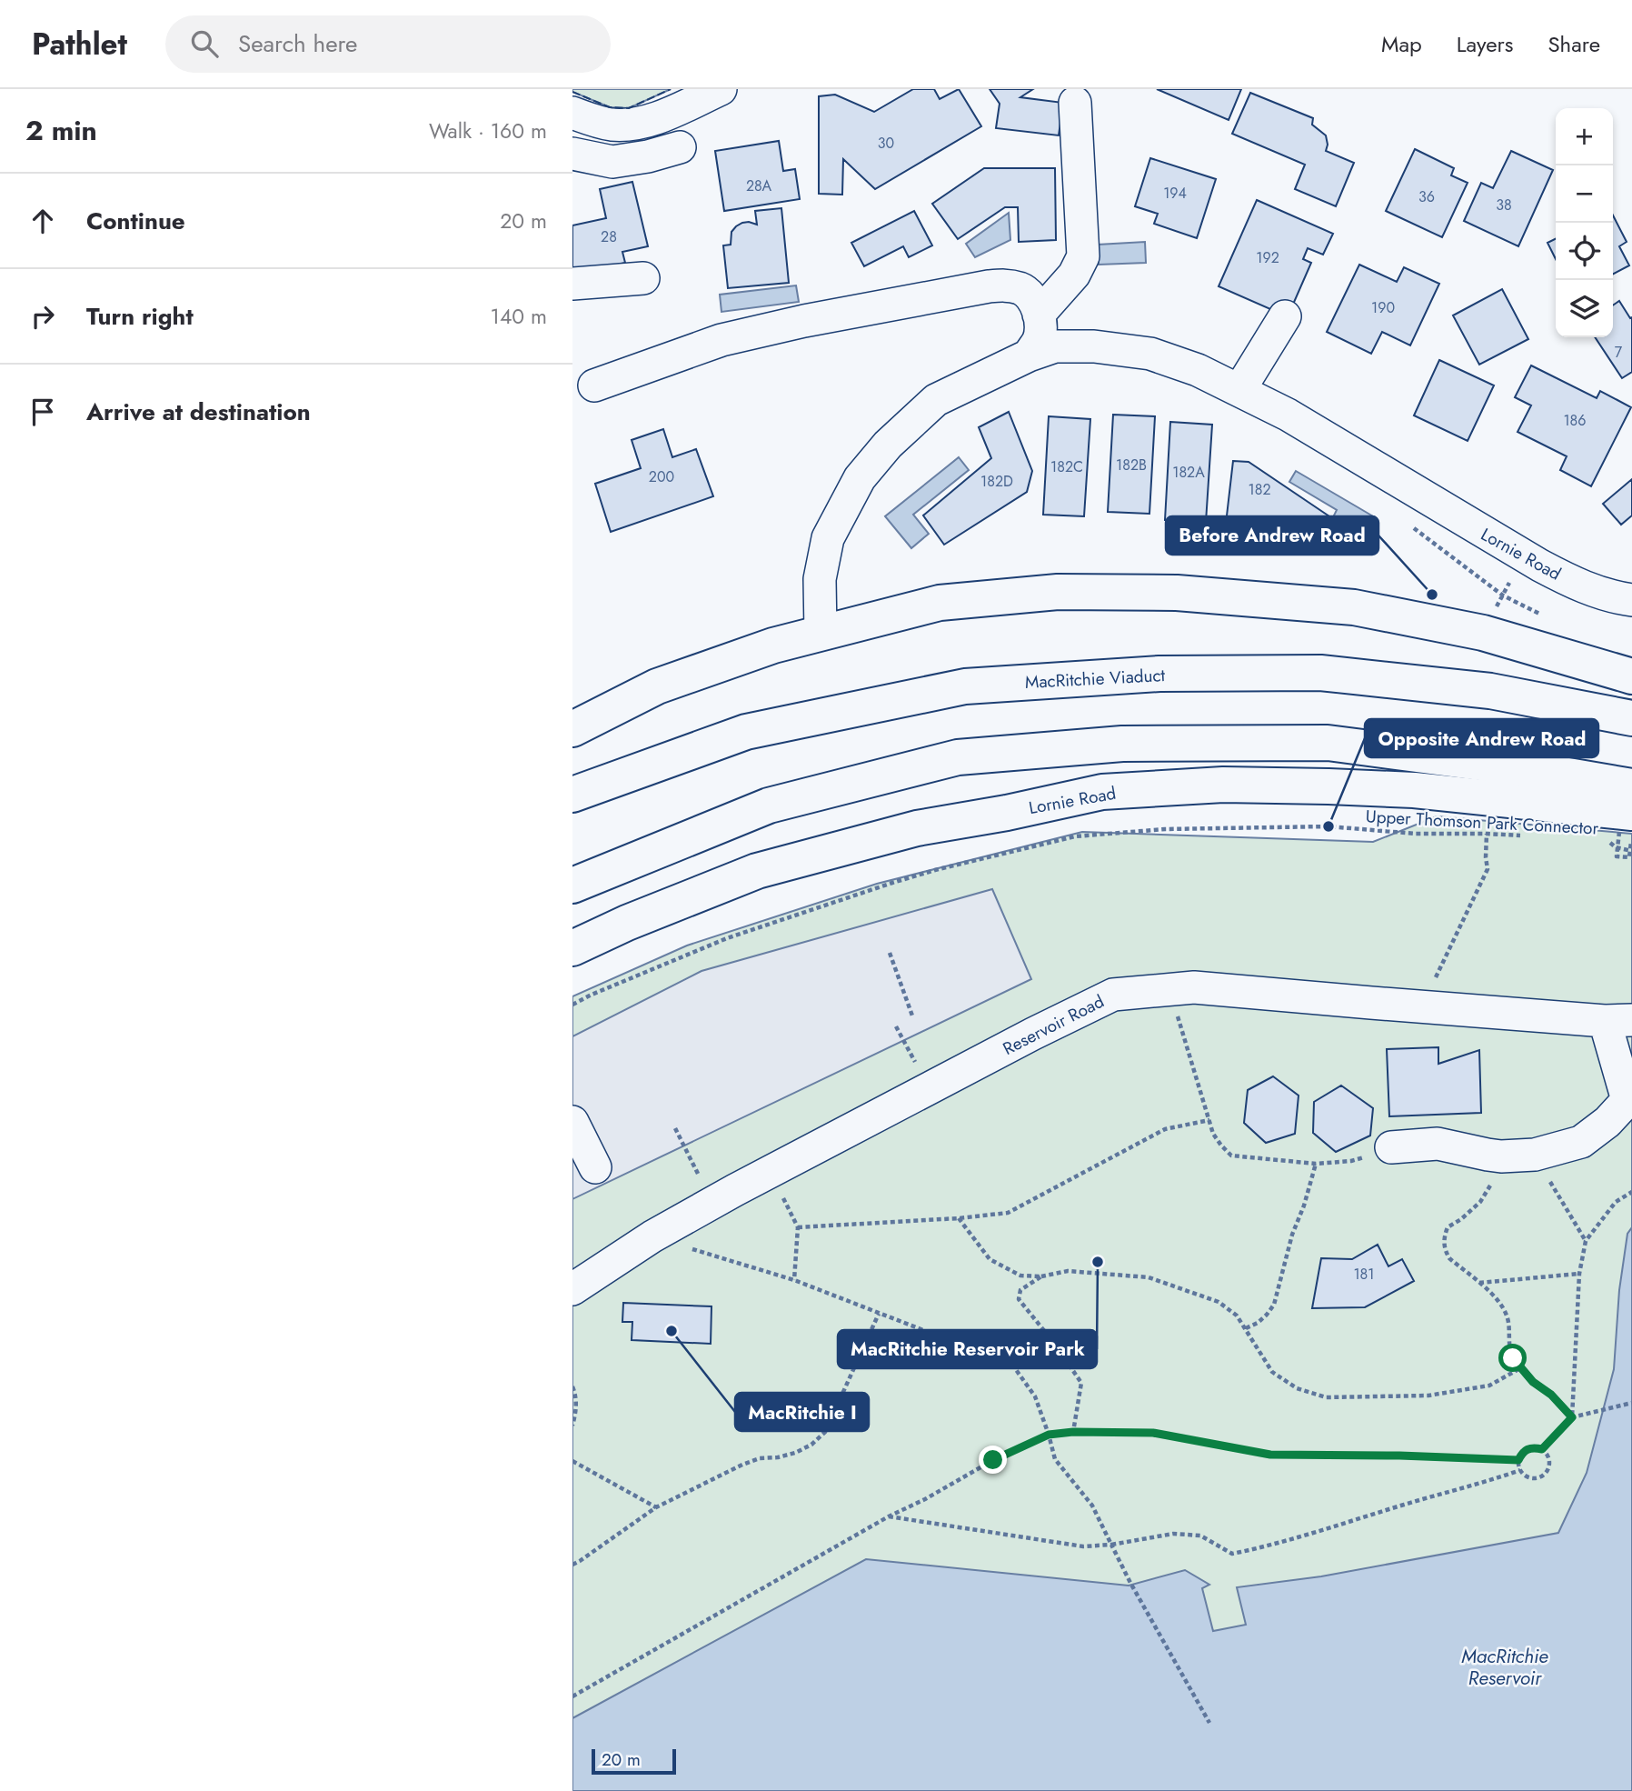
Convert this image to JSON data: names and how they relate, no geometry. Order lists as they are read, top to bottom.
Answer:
{
  "streets": {
    "main road": ["Lornie Road", "MacRitchie Viaduct"],
    "street": ["Reservoir Road"],
    "path": ["Upper Thomson Park Connector"]
  },
  "water": ["MacRitchie Reservoir"],
  "places": [
    "Before Andrew Road",
    "Opposite Andrew Road",
    "MacRitchie Reservoir Park",
    "MacRitchie I"
  ],
  "house_numbers": [
    "30",
    "28A",
    "194",
    "36",
    "38",
    "28",
    "192",
    "190",
    "7",
    "186",
    "182B",
    "182C",
    "182A",
    "200",
    "182D",
    "182",
    "181"
  ],
  "scale_bar": "20 m",
  "page": {
    "header": "Pathlet",
    "search": "Search here",
    "nav": ["Map", "Layers", "Share"],
    "heading": ["2 min", "Walk · 160 m"],
    "map_buttons": ["+", "−"],
    "list": [
      ["Continue", "20 m"],
      ["Turn right", "140 m"],
      "Arrive at destination"
    ],
    "scale": "20 m"
  }
}
